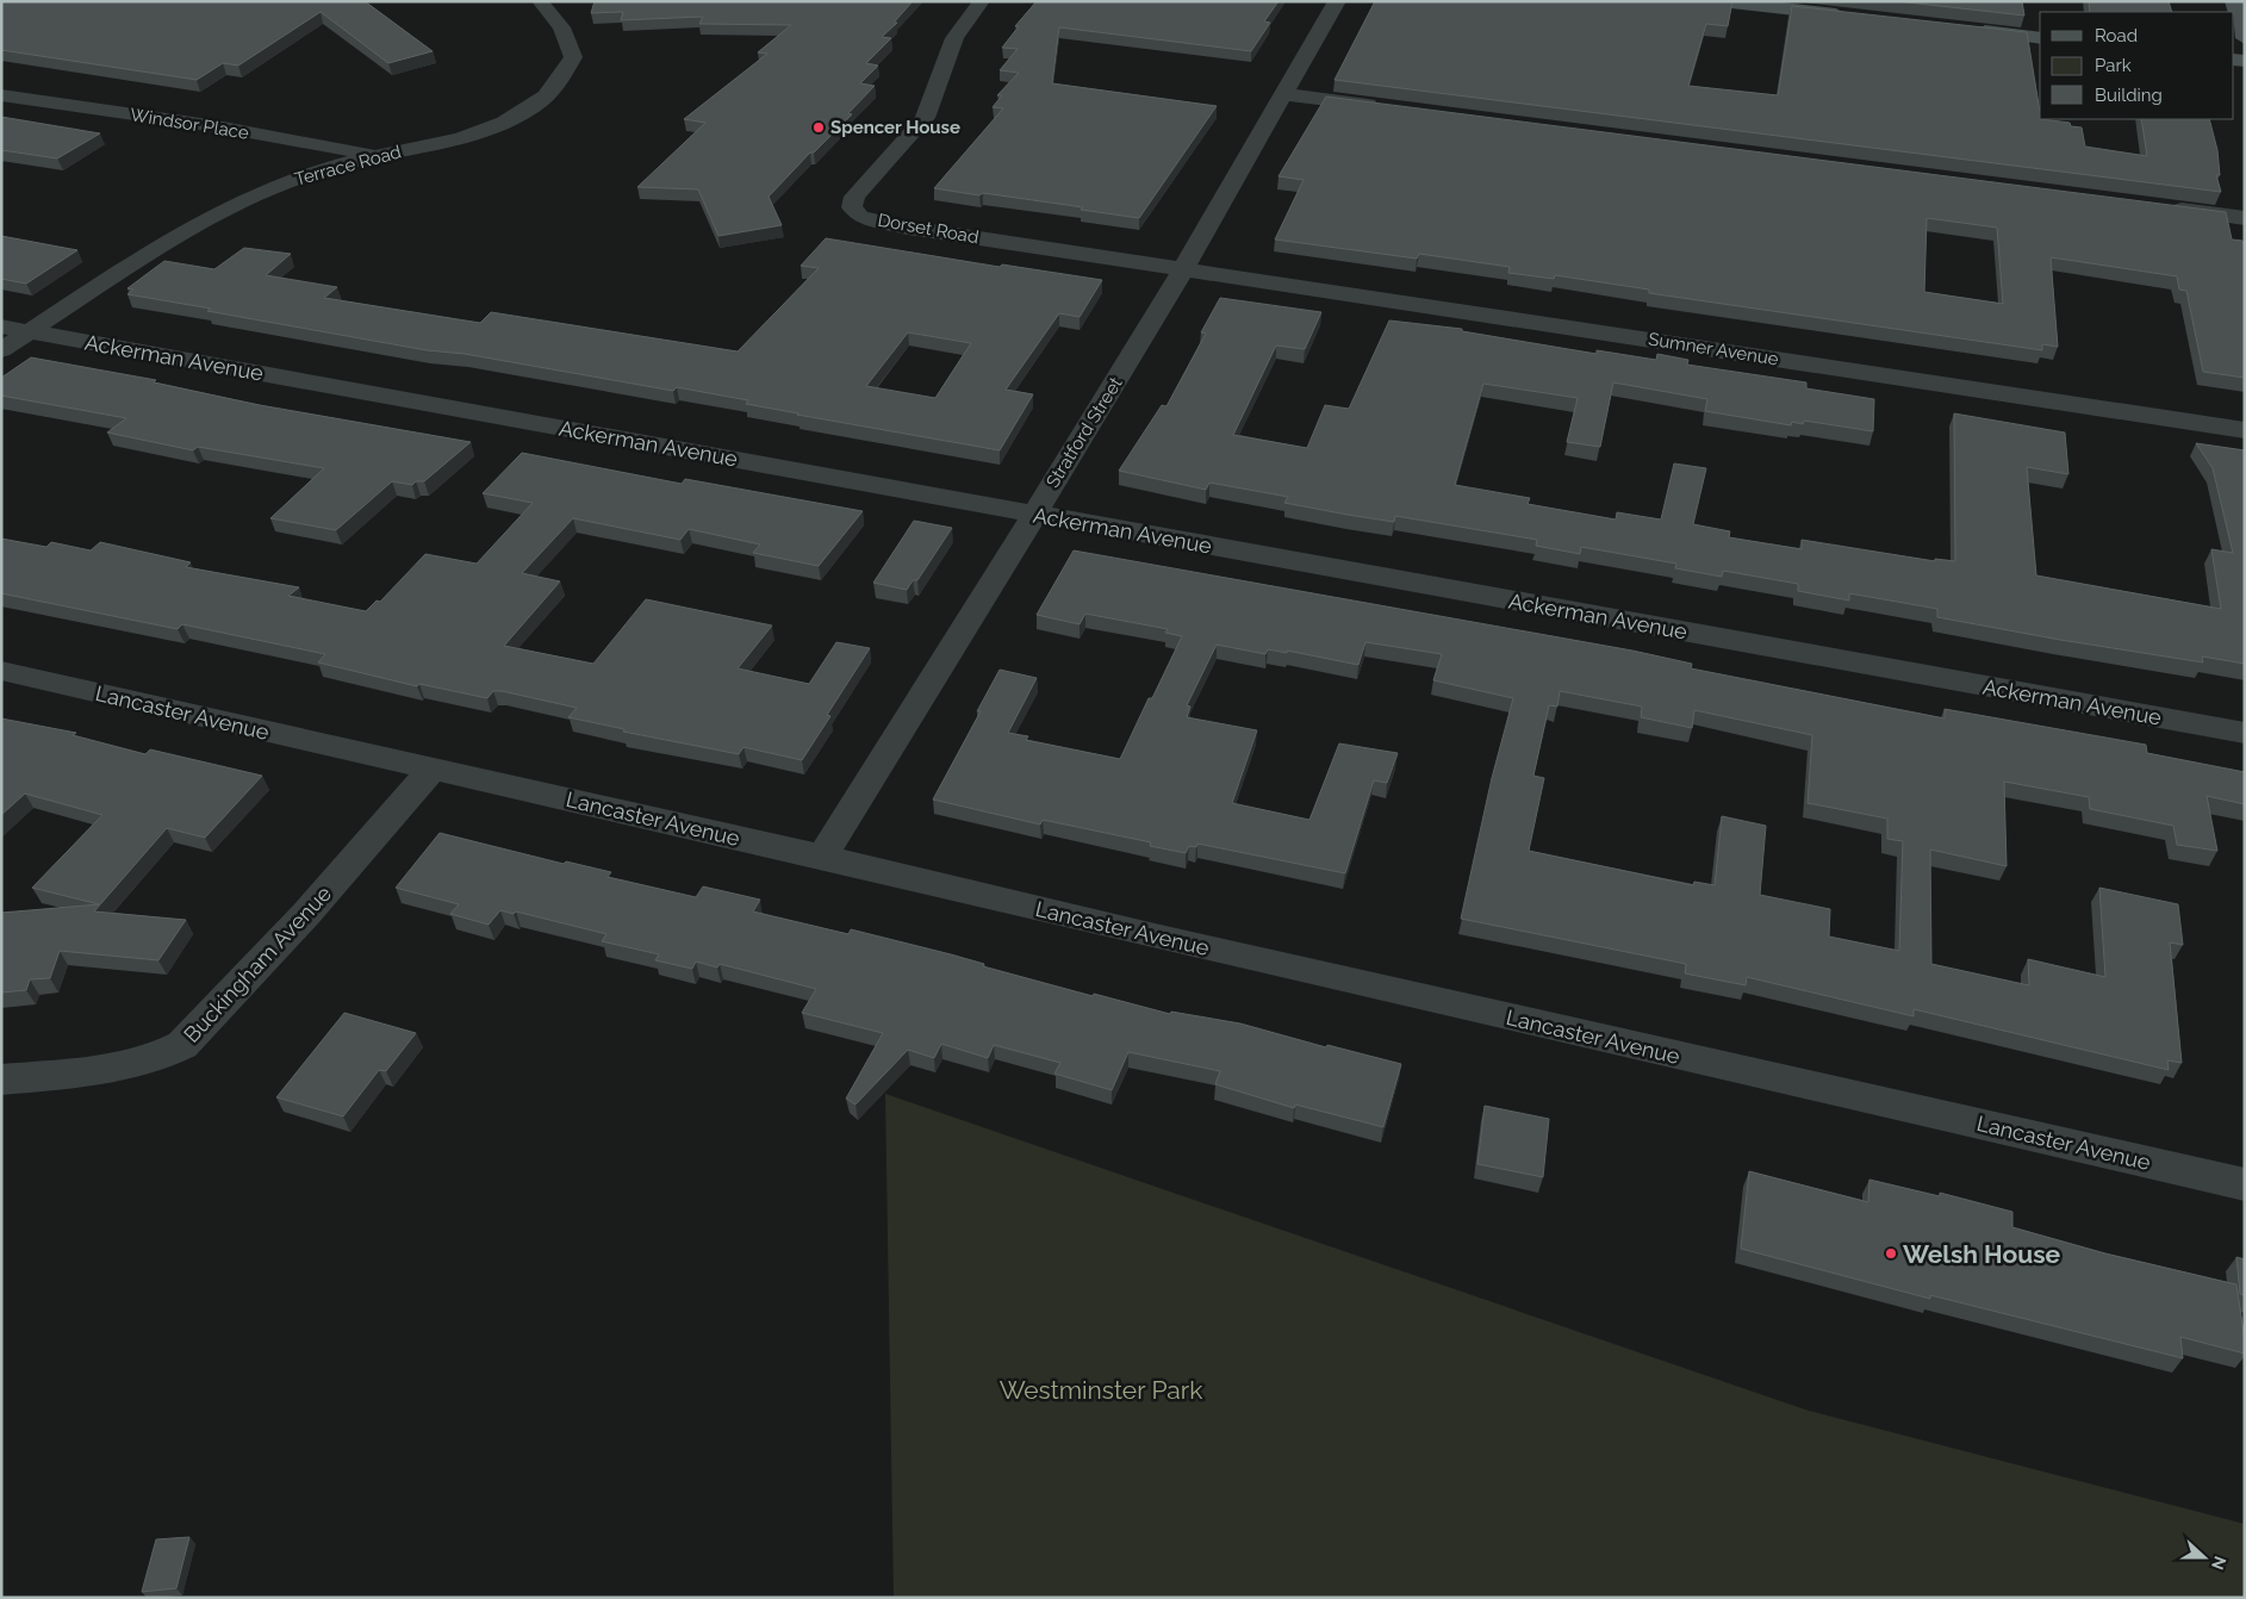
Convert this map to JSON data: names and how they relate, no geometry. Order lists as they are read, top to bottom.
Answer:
{
  "streets": {
    "street": [
      "Windsor Place",
      "Terrace Road",
      "Dorset Road",
      "Sumner Avenue",
      "Ackerman Avenue",
      "Stratford Street",
      "Lancaster Avenue",
      "Buckingham Avenue"
    ]
  },
  "crossings": [
    ["Windsor Place", "Terrace Road"],
    ["Terrace Road", "Ackerman Avenue"],
    ["Dorset Road", "Sumner Avenue"],
    ["Dorset Road", "Stratford Street"],
    ["Sumner Avenue", "Stratford Street"],
    ["Ackerman Avenue", "Stratford Street"],
    ["Stratford Street", "Lancaster Avenue"],
    ["Lancaster Avenue", "Buckingham Avenue"]
  ],
  "parks": ["Westminster Park"],
  "places": ["Spencer House", "Welsh House"],
  "legend": ["Road", "Park", "Building"],
  "north": "right"
}
